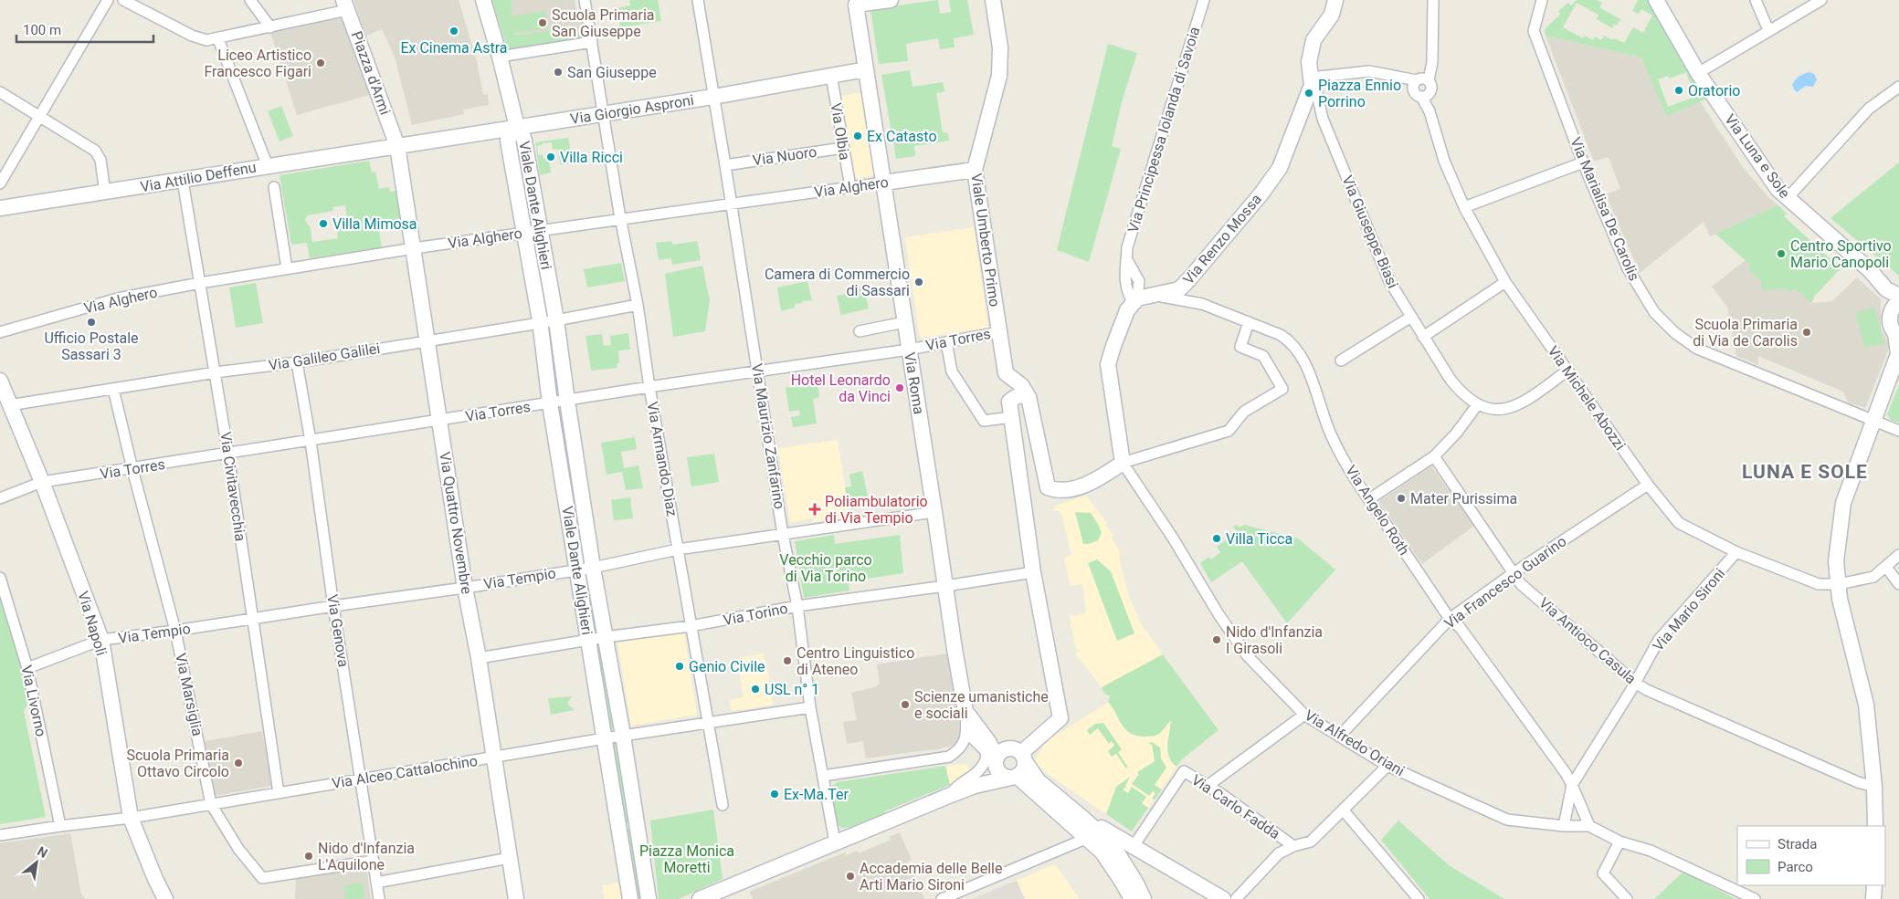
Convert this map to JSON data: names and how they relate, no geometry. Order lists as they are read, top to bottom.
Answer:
{
  "streets": {
    "main road": [
      "Piazza d'Armi",
      "Via Giorgio Asproni",
      "Via Luna e Sole",
      "Via Attilio Deffenu",
      "Via Alghero",
      "Viale Dante Alighieri",
      "Via Renzo Mossa",
      "Viale Umberto Primo",
      "Via Roma",
      "Via Quattro Novembre",
      "Via Napoli"
    ],
    "street": [
      "Via Principessa Iolanda di Savoia",
      "Via Olbia",
      "Via Nuoro",
      "Via Marialisa De Carolis",
      "Via Giuseppe Biasi",
      "Via Torres",
      "Via Galileo Galilei",
      "Via Michele Abozzi",
      "Via Maurizio Zanfarino",
      "Via Armando Diaz",
      "Via Civitavecchia",
      "Via Angelo Roth",
      "Via Tempio",
      "Via Francesco Guarino",
      "Via Mario Sironi",
      "Via Torino",
      "Via Genova",
      "Via Antioco Casula",
      "Via Marsiglia",
      "Via Livorno",
      "Via Alfredo Oriani",
      "Via Alceo Cattalochino",
      "Via Carlo Fadda"
    ]
  },
  "crossings": [
    ["Piazza d'Armi", "Via Giorgio Asproni"],
    ["Piazza d'Armi", "Via Attilio Deffenu"],
    ["Piazza d'Armi", "Via Quattro Novembre"],
    ["Via Giorgio Asproni", "Via Olbia"],
    ["Via Giorgio Asproni", "Via Attilio Deffenu"],
    ["Via Giorgio Asproni", "Viale Dante Alighieri"],
    ["Via Giorgio Asproni", "Via Roma"],
    ["Via Giorgio Asproni", "Via Maurizio Zanfarino"],
    ["Via Giorgio Asproni", "Via Armando Diaz"],
    ["Via Giorgio Asproni", "Via Quattro Novembre"],
    ["Via Principessa Iolanda di Savoia", "Via Renzo Mossa"],
    ["Via Olbia", "Via Nuoro"],
    ["Via Olbia", "Via Alghero"],
    ["Via Nuoro", "Via Maurizio Zanfarino"],
    ["Via Attilio Deffenu", "Via Civitavecchia"],
    ["Via Attilio Deffenu", "Via Quattro Novembre"],
    ["Via Alghero", "Viale Dante Alighieri"],
    ["Via Alghero", "Viale Umberto Primo"],
    ["Via Alghero", "Via Roma"],
    ["Via Alghero", "Via Maurizio Zanfarino"],
    ["Via Alghero", "Via Armando Diaz"],
    ["Via Alghero", "Via Civitavecchia"],
    ["Via Alghero", "Via Quattro Novembre"],
    ["Viale Dante Alighieri", "Via Torres"],
    ["Viale Dante Alighieri", "Via Galileo Galilei"],
    ["Viale Dante Alighieri", "Via Tempio"],
    ["Viale Dante Alighieri", "Via Torino"],
    ["Viale Dante Alighieri", "Via Alceo Cattalochino"],
    ["Via Giuseppe Biasi", "Via Renzo Mossa"],
    ["Via Renzo Mossa", "Via Angelo Roth"],
    ["Viale Umberto Primo", "Via Torres"],
    ["Via Torres", "Via Roma"],
    ["Via Torres", "Via Maurizio Zanfarino"],
    ["Via Torres", "Via Armando Diaz"],
    ["Via Torres", "Via Civitavecchia"],
    ["Via Torres", "Via Quattro Novembre"],
    ["Via Torres", "Via Napoli"],
    ["Via Torres", "Via Genova"],
    ["Via Torres", "Via Marsiglia"],
    ["Via Galileo Galilei", "Via Armando Diaz"],
    ["Via Galileo Galilei", "Via Civitavecchia"],
    ["Via Galileo Galilei", "Via Quattro Novembre"],
    ["Via Galileo Galilei", "Via Napoli"],
    ["Via Galileo Galilei", "Via Genova"],
    ["Via Galileo Galilei", "Via Marsiglia"],
    ["Via Roma", "Via Tempio"],
    ["Via Roma", "Via Torino"],
    ["Via Michele Abozzi", "Via Francesco Guarino"],
    ["Via Michele Abozzi", "Via Mario Sironi"],
    ["Via Maurizio Zanfarino", "Via Tempio"],
    ["Via Maurizio Zanfarino", "Via Torino"],
    ["Via Maurizio Zanfarino", "Via Alceo Cattalochino"],
    ["Via Armando Diaz", "Via Tempio"],
    ["Via Armando Diaz", "Via Torino"],
    ["Via Armando Diaz", "Via Alceo Cattalochino"],
    ["Via Civitavecchia", "Via Tempio"],
    ["Via Civitavecchia", "Via Alceo Cattalochino"],
    ["Via Angelo Roth", "Via Francesco Guarino"],
    ["Via Angelo Roth", "Via Mario Sironi"],
    ["Via Angelo Roth", "Via Alfredo Oriani"],
    ["Via Quattro Novembre", "Via Tempio"],
    ["Via Quattro Novembre", "Via Torino"],
    ["Via Quattro Novembre", "Via Alceo Cattalochino"],
    ["Via Tempio", "Via Napoli"],
    ["Via Tempio", "Via Genova"],
    ["Via Tempio", "Via Marsiglia"],
    ["Via Tempio", "Via Livorno"],
    ["Via Francesco Guarino", "Via Antioco Casula"],
    ["Via Francesco Guarino", "Via Alfredo Oriani"],
    ["Via Mario Sironi", "Via Antioco Casula"],
    ["Via Napoli", "Via Alceo Cattalochino"],
    ["Via Genova", "Via Marsiglia"],
    ["Via Genova", "Via Alceo Cattalochino"],
    ["Via Marsiglia", "Via Alceo Cattalochino"],
    ["Via Livorno", "Via Alceo Cattalochino"]
  ],
  "districts": ["LUNA E SOLE"],
  "parks": ["Vecchio parco di Via Torino", "Piazza Monica Moretti"],
  "places": {
    "other": [
      "Scuola Primaria San Giuseppe",
      "Ex Cinema Astra",
      "Liceo Artistico Francesco Figari",
      "San Giuseppe",
      "Oratorio",
      "Piazza Ennio Porrino",
      "Ex Catasto",
      "Villa Ricci",
      "Villa Mimosa",
      "Centro Sportivo Mario Canopoli",
      "Camera di Commercio di Sassari",
      "Ufficio Postale Sassari 3",
      "Scuola Primaria di Via de Carolis",
      "Hotel Leonardo da Vinci",
      "Mater Purissima",
      "Villa Ticca",
      "Nido d'Infanzia I Girasoli",
      "Centro Linguistico di Ateneo",
      "Genio Civile",
      "USL n° 1",
      "Scienze umanistiche e sociali",
      "Scuola Primaria Ottavo Circolo",
      "Ex-Ma.Ter",
      "Nido d'Infanzia L'Aquilone",
      "Accademia delle Belle Arti Mario Sironi"
    ],
    "health": ["Poliambulatorio di Via Tempio"]
  },
  "legend": ["Strada", "Parco"],
  "scale_bar": "100 m",
  "north": "top right"
}
